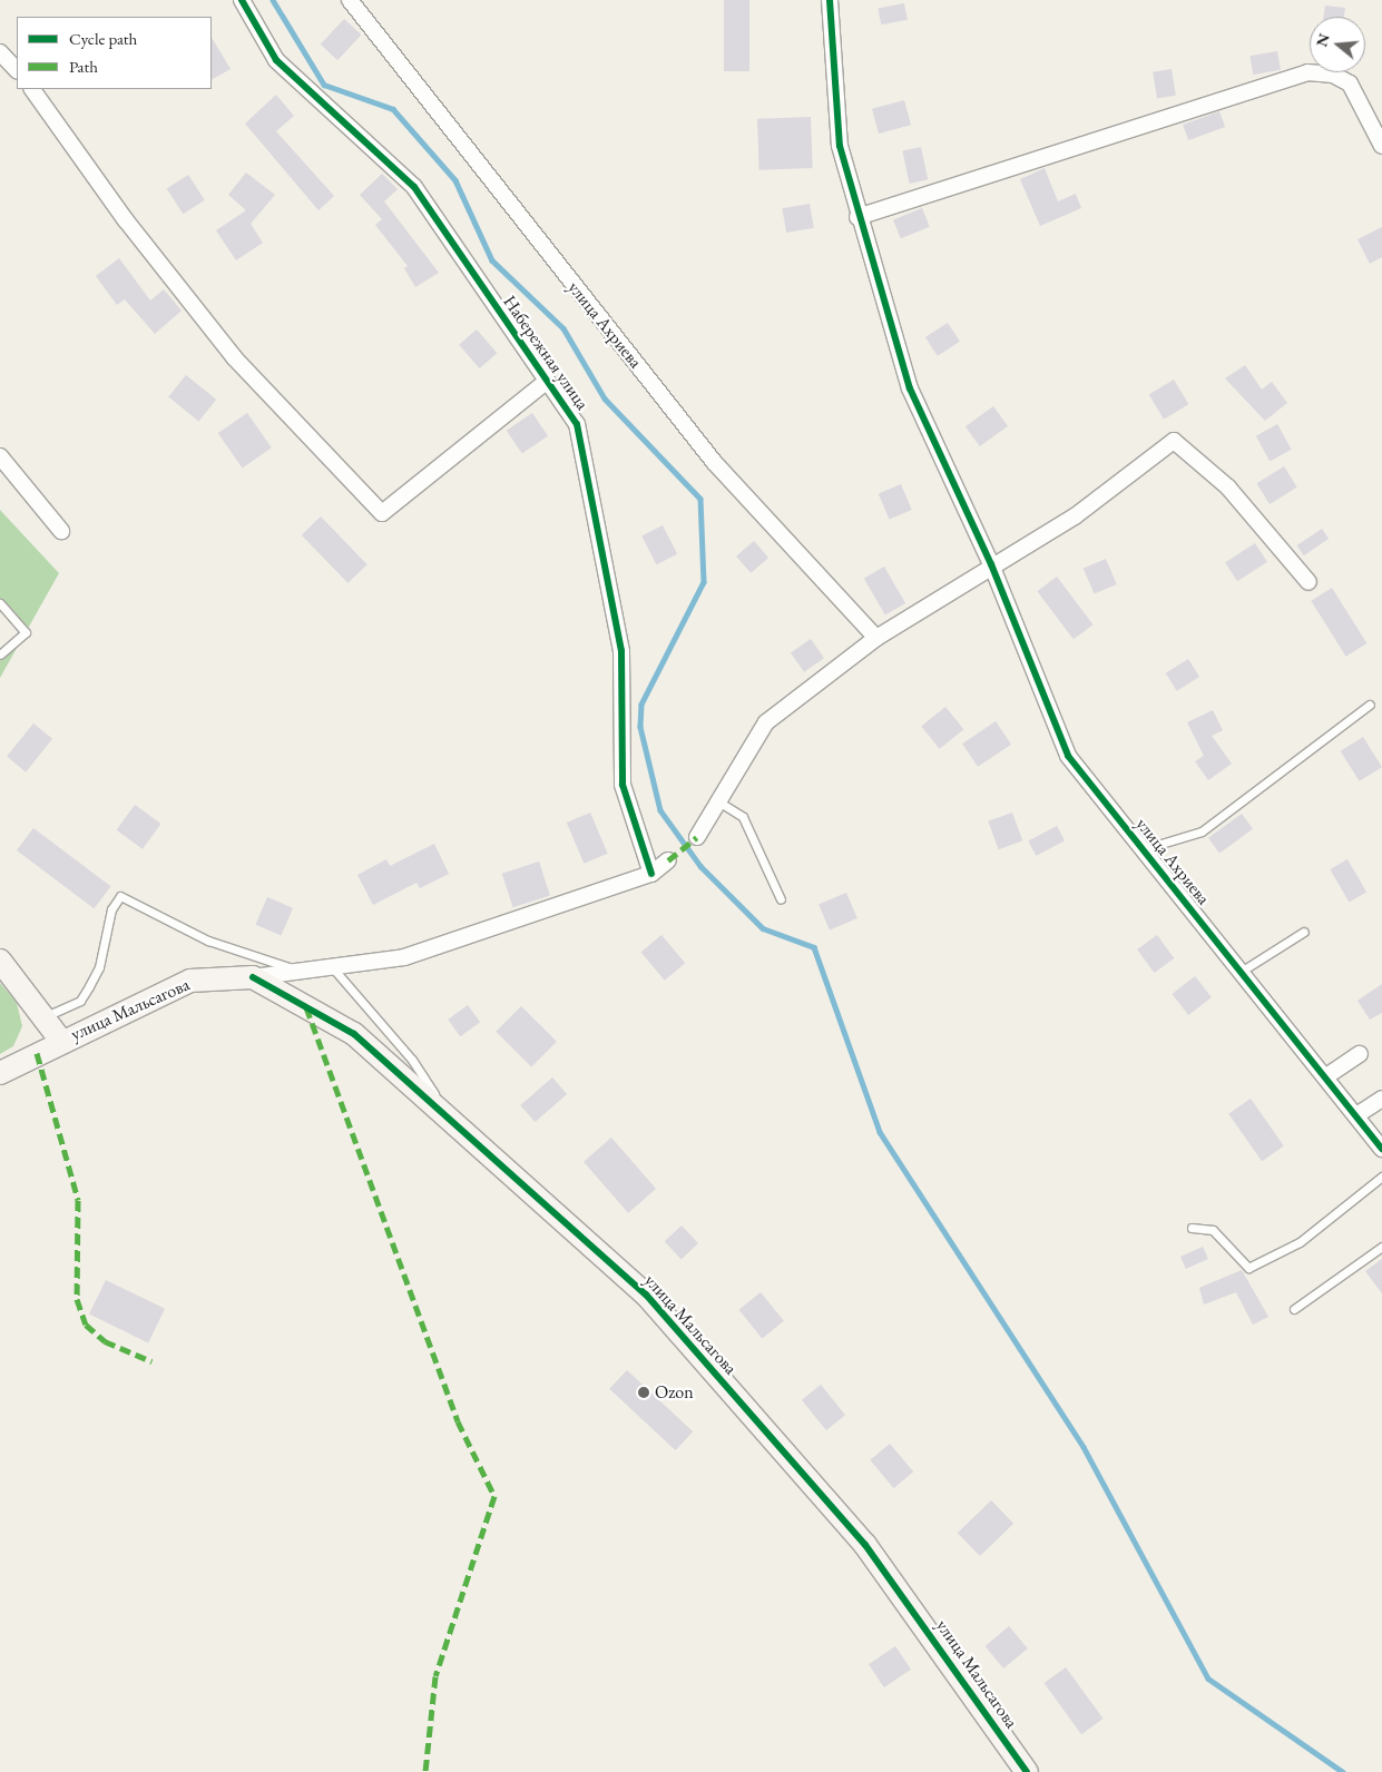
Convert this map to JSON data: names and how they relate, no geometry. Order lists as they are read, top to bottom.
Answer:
{
  "streets": {
    "street": ["улица Ахриева", "Набережная улица", "улица Мальсагова"]
  },
  "places": ["Ozon"],
  "legend": ["Cycle path", "Path"],
  "north": "left"
}
